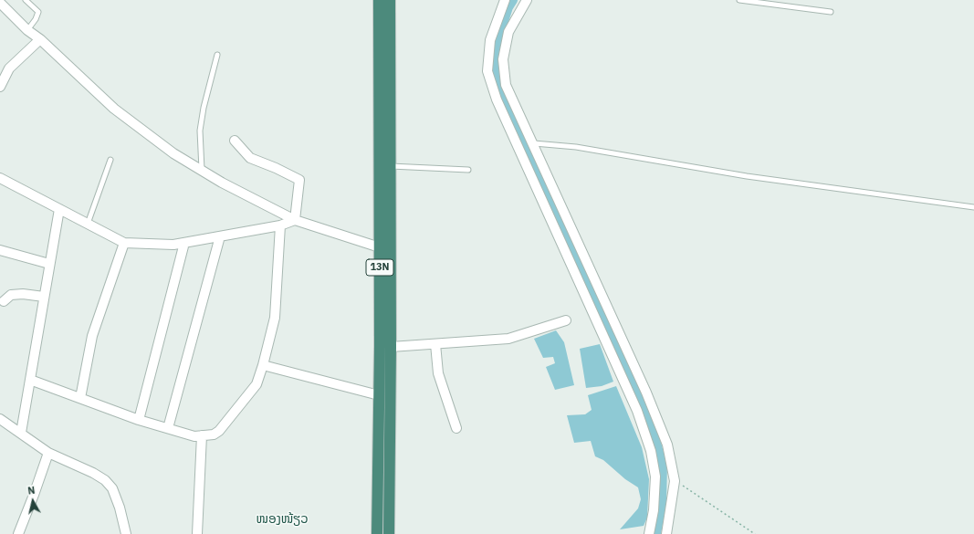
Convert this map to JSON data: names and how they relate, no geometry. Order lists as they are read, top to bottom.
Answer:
{
  "streets": {
    "highway": ["13N"]
  },
  "districts": ["ໜອງໜ້ຽວ"],
  "north": "top"
}
